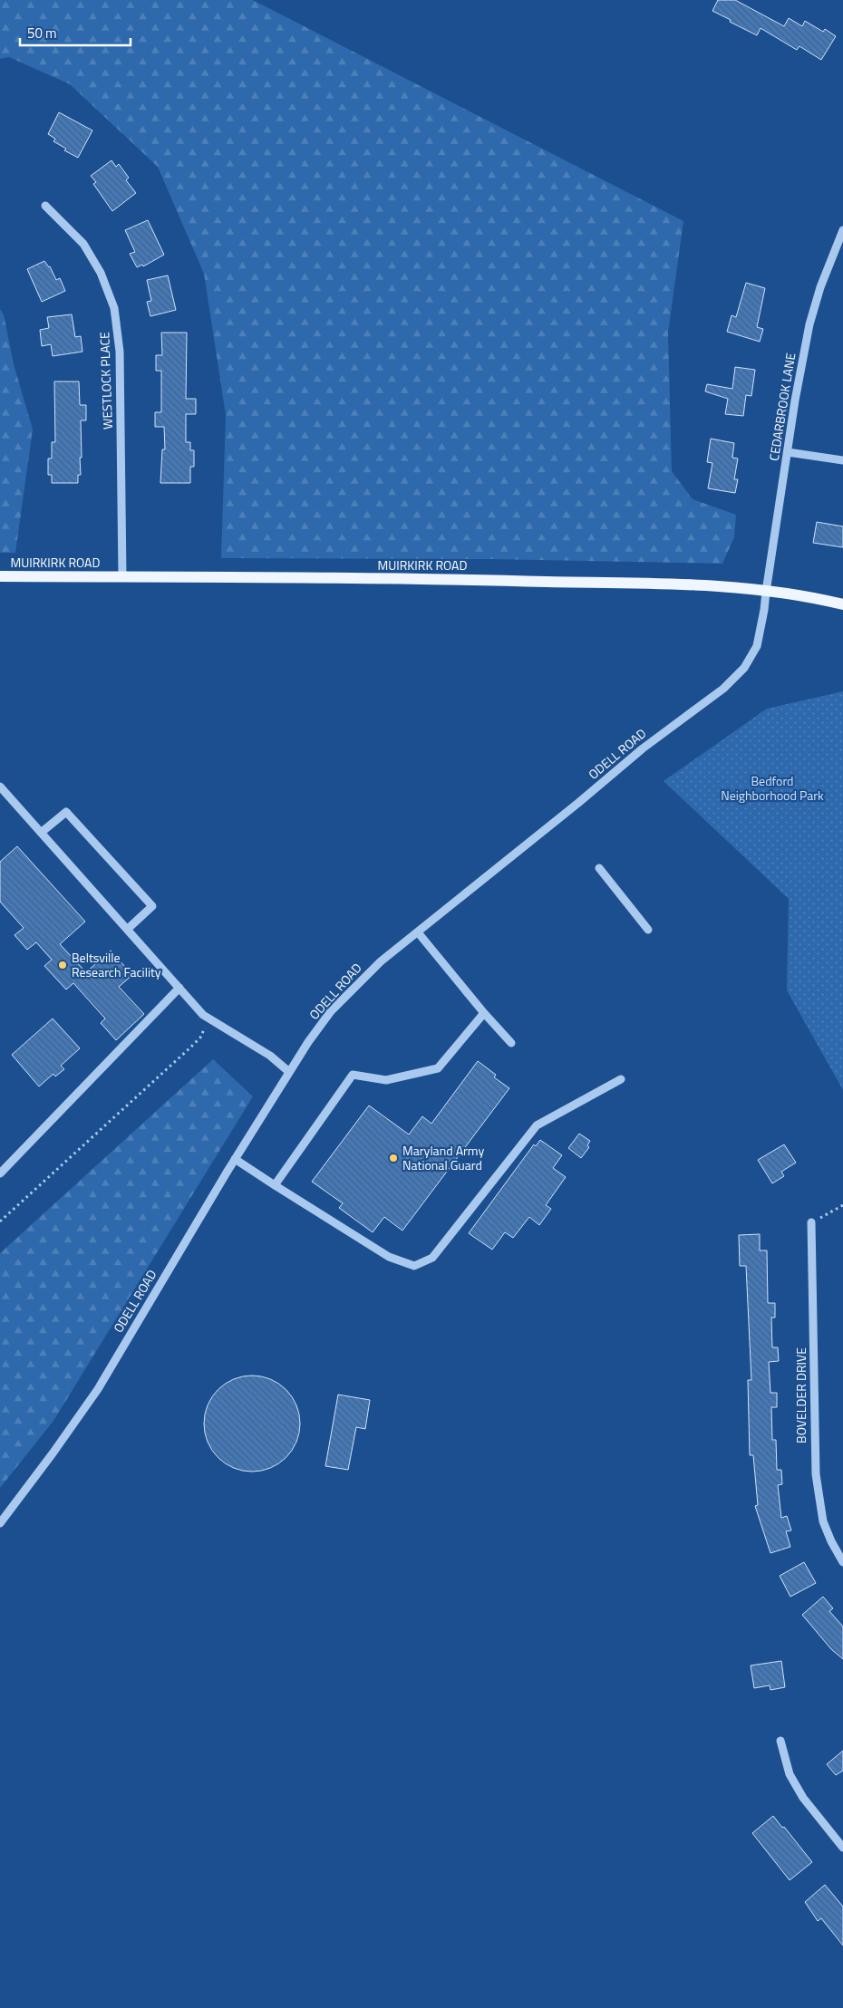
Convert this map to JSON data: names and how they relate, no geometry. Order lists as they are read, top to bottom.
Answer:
{
  "streets": {
    "main road": ["MUIRKIRK ROAD"],
    "street": [
      "WESTLOCK PLACE",
      "CEDARBROOK LANE",
      "ODELL ROAD",
      "BOVELDER DRIVE"
    ]
  },
  "crossings": [
    ["WESTLOCK PLACE", "MUIRKIRK ROAD"],
    ["CEDARBROOK LANE", "MUIRKIRK ROAD"],
    ["CEDARBROOK LANE", "ODELL ROAD"],
    ["MUIRKIRK ROAD", "ODELL ROAD"]
  ],
  "parks": ["Bedford Neighborhood Park"],
  "places": ["Beltsville Research Facility", "Maryland Army National Guard"],
  "scale_bar": "50 m"
}
